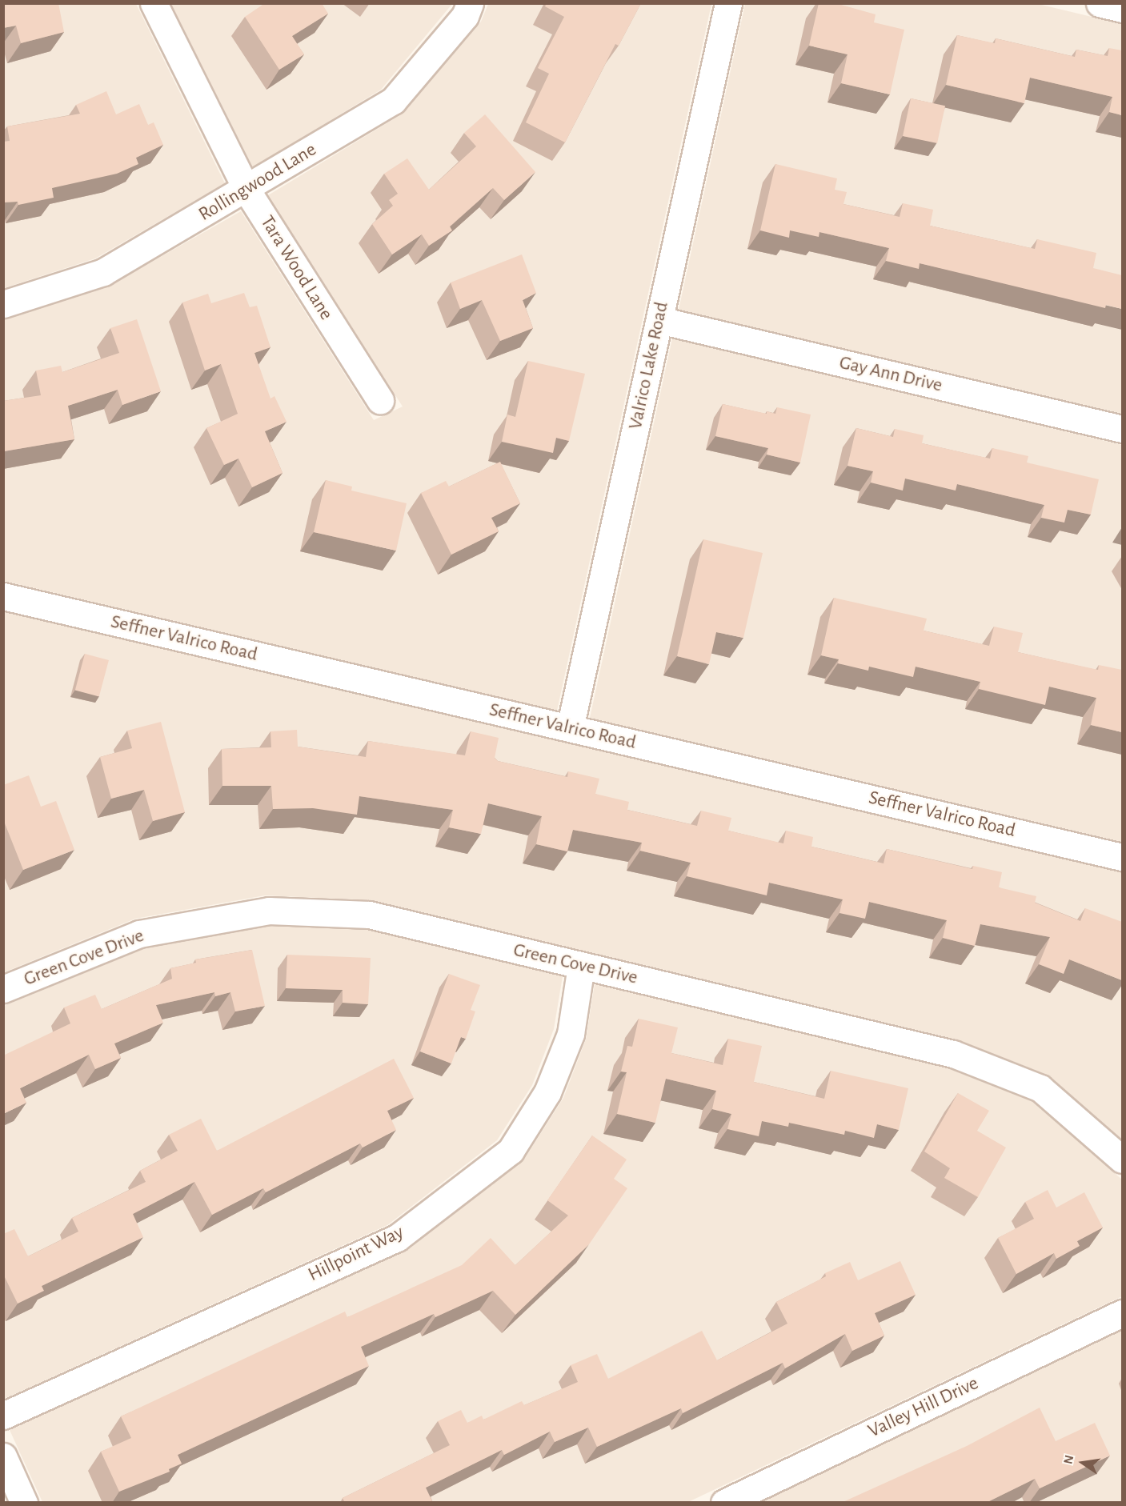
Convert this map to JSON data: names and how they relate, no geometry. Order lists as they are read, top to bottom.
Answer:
{
  "streets": {
    "street": [
      "Rollingwood Lane",
      "Tara Wood Lane",
      "Valrico Lake Road",
      "Gay Ann Drive",
      "Seffner Valrico Road",
      "Green Cove Drive",
      "Hillpoint Way",
      "Valley Hill Drive"
    ]
  },
  "crossings": [
    ["Rollingwood Lane", "Tara Wood Lane"],
    ["Valrico Lake Road", "Gay Ann Drive"],
    ["Valrico Lake Road", "Seffner Valrico Road"],
    ["Green Cove Drive", "Hillpoint Way"]
  ],
  "north": "left"
}
